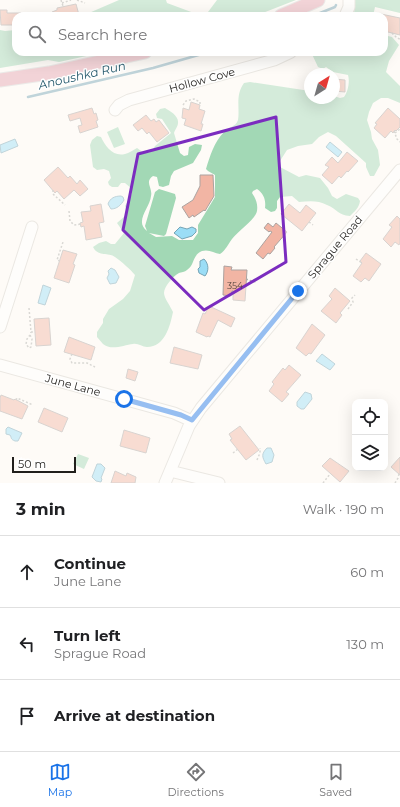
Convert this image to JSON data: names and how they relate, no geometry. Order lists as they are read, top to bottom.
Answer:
{
  "streets": {
    "street": ["Hollow Cove", "Sprague Road", "June Lane"]
  },
  "crossings": [
    ["Sprague Road", "June Lane"]
  ],
  "water": ["Anoushka Run"],
  "house_numbers": ["354"],
  "scale_bar": "50 m",
  "north": "top right",
  "page": {
    "search": "Search here",
    "scale": "50 m",
    "heading": ["3 min", "Walk · 190 m"],
    "list": [
      ["Continue", "June Lane", "60 m"],
      ["Turn left", "Sprague Road", "130 m"],
      "Arrive at destination"
    ],
    "nav": ["Map", "Directions", "Saved"]
  }
}
